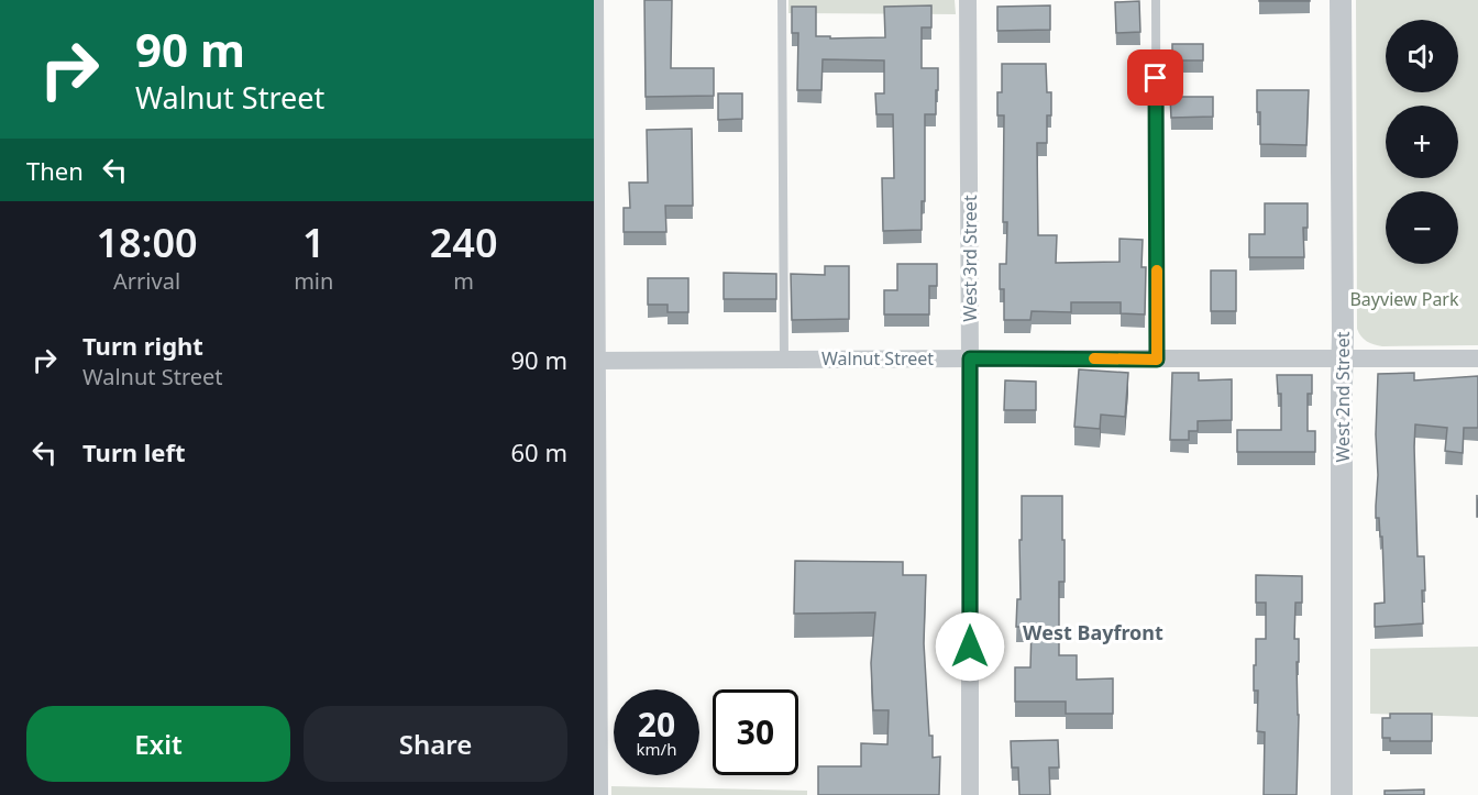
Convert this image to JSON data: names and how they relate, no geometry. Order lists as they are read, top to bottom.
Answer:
{
  "streets": {
    "street": ["West 3rd Street", "Walnut Street", "West 2nd Street"]
  },
  "crossings": [
    ["West 3rd Street", "Walnut Street"],
    ["Walnut Street", "West 2nd Street"]
  ],
  "districts": ["West Bayfront"],
  "parks": ["Bayview Park"],
  "page": {
    "turn": ["90 m", "Walnut Street"],
    "map_buttons": ["+", "−"],
    "then": "Then",
    "eta": [
      "18:00",
      "Arrival",
      "1",
      "min",
      "240",
      "m"
    ],
    "list": [
      {
        "name": "Turn right",
        "note": "Walnut Street",
        "value": "90 m"
      },
      {
        "name": "Turn left",
        "value": "60 m"
      }
    ],
    "speed": "20 km/h",
    "limit": "30",
    "buttons": ["Exit", "Share"]
  }
}
